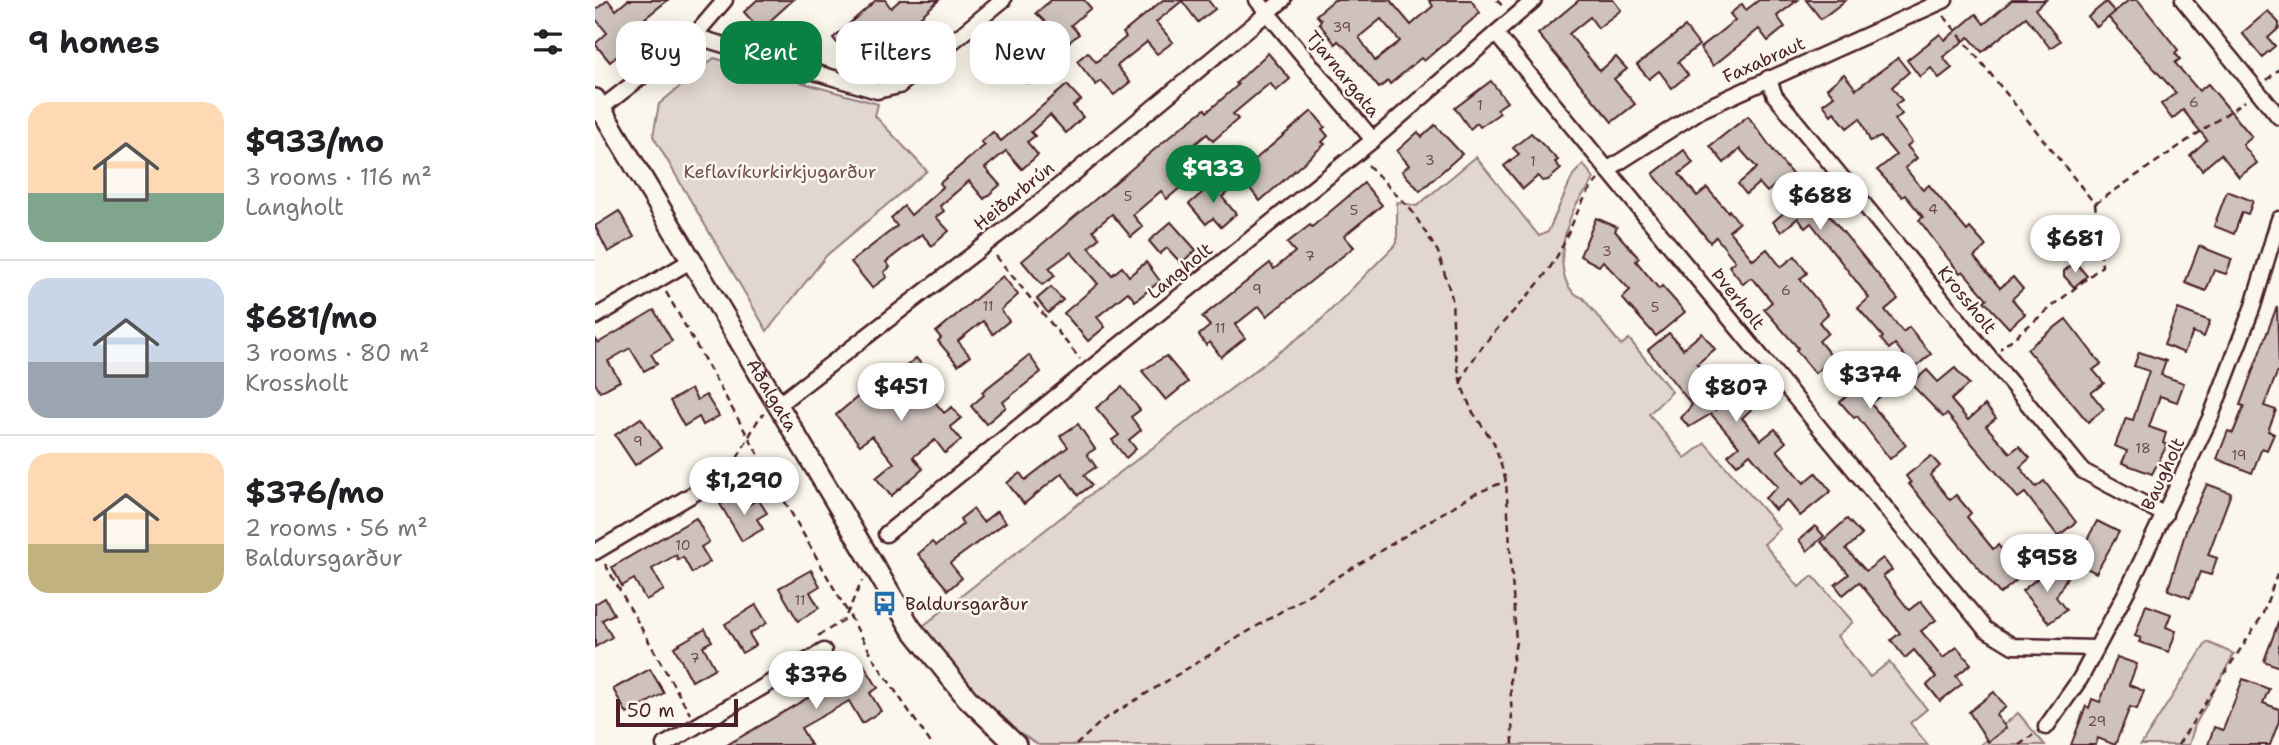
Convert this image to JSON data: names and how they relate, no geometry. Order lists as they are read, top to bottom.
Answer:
{
  "streets": {
    "street": [
      "Faxabraut",
      "Tjarnargata",
      "Heiðarbrún",
      "Langholt",
      "Þverholt",
      "Krossholt",
      "Aðalgata",
      "Baugholt"
    ]
  },
  "crossings": [
    ["Faxabraut", "Þverholt"],
    ["Faxabraut", "Krossholt"],
    ["Tjarnargata", "Heiðarbrún"],
    ["Tjarnargata", "Langholt"],
    ["Heiðarbrún", "Aðalgata"],
    ["Langholt", "Þverholt"],
    ["Þverholt", "Baugholt"],
    ["Krossholt", "Baugholt"]
  ],
  "parks": ["Keflavíkurkirkjugarður"],
  "places": {
    "bus stop": ["Baldursgarður"]
  },
  "house_numbers": [
    "39",
    "6",
    "1",
    "3",
    "1",
    "5",
    "4",
    "5",
    "3",
    "7",
    "9",
    "6",
    "11",
    "5",
    "11",
    "9",
    "18",
    "19",
    "10",
    "11",
    "7",
    "29"
  ],
  "scale_bar": "50 m",
  "page": {
    "heading": "9 homes",
    "chip": [
      "Buy",
      "Rent",
      "Filters",
      "New"
    ],
    "list": [
      {
        "name": "$933/mo",
        "note": "3 rooms · 116 m² · Langholt"
      },
      {
        "name": "$681/mo",
        "note": "3 rooms · 80 m² · Krossholt"
      },
      {
        "name": "$376/mo",
        "note": "2 rooms · 56 m² · Baldursgarður"
      }
    ],
    "price": [
      "$933",
      "$688",
      "$681",
      "$374",
      "$451",
      "$807",
      "$1,290",
      "$958",
      "$376"
    ],
    "scale": "50 m"
  }
}
